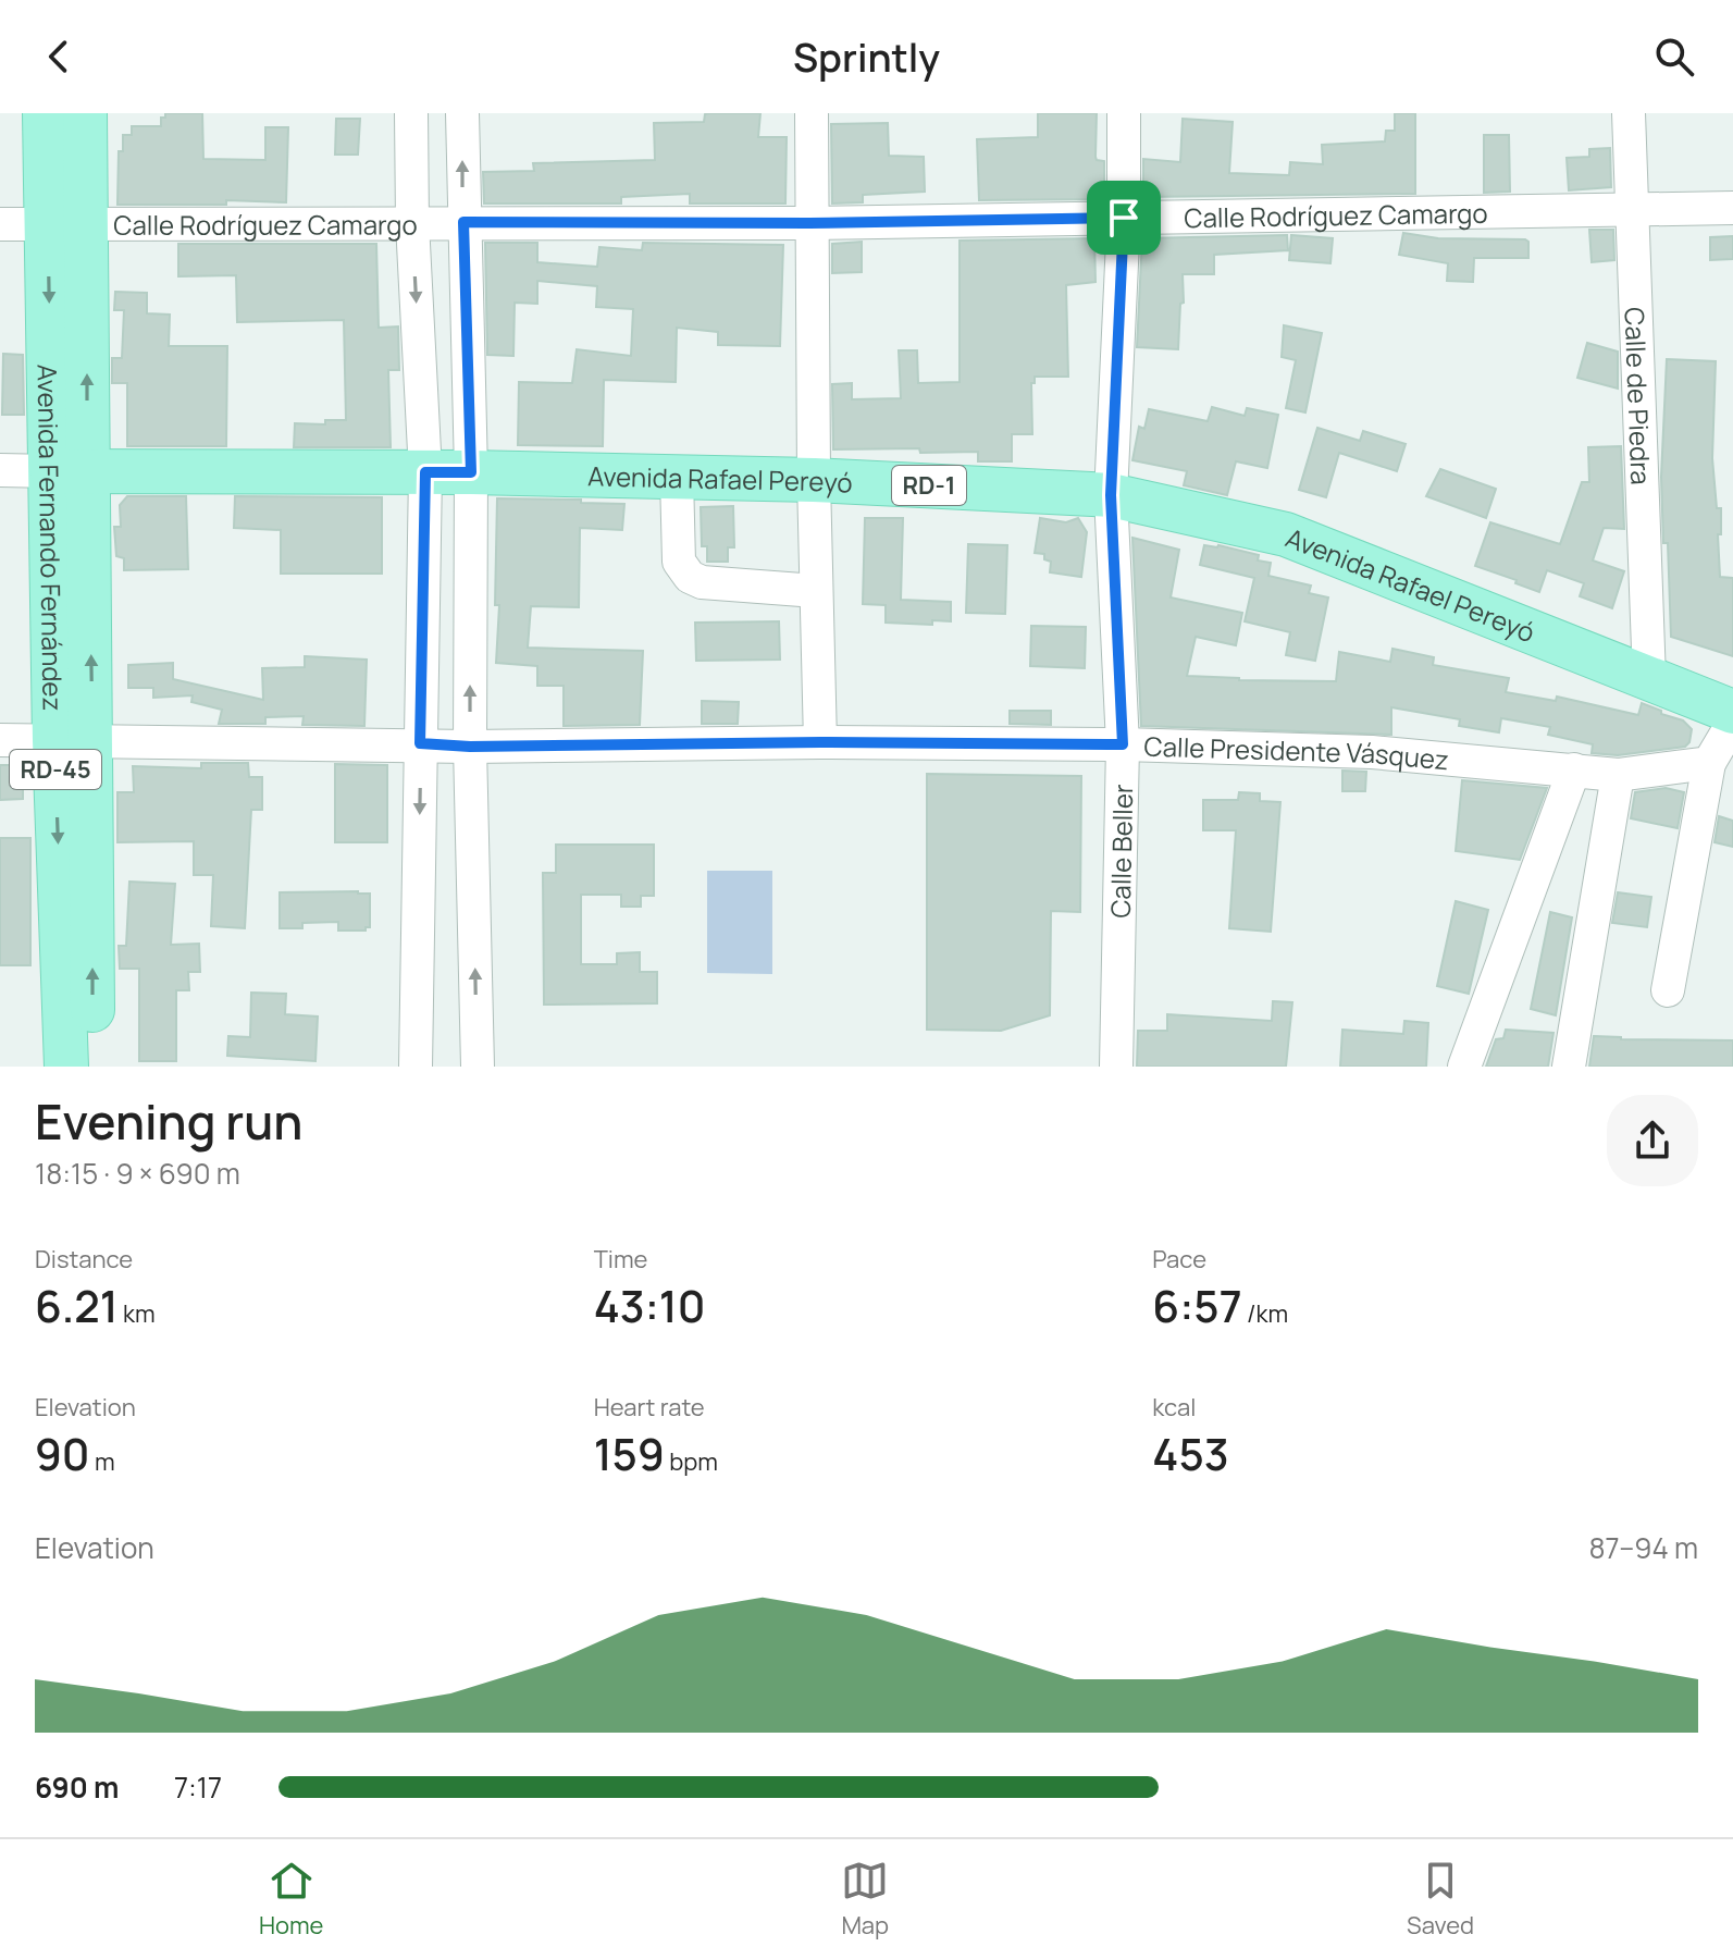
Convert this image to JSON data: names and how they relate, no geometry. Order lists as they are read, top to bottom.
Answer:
{
  "streets": {
    "main road": [
      "Avenida Rafael Pereyó",
      "RD-1",
      "Avenida Fernando Fernández",
      "RD-45"
    ],
    "street": [
      "Calle Rodríguez Camargo",
      "Calle de Piedra",
      "Calle Presidente Vásquez",
      "Calle Beller"
    ]
  },
  "crossings": [
    ["Calle Rodríguez Camargo", "Calle de Piedra"],
    ["Calle Rodríguez Camargo", "Avenida Fernando Fernández"],
    ["Calle Rodríguez Camargo", "Calle Beller"],
    ["Calle de Piedra", "Avenida Rafael Pereyó"],
    ["Avenida Rafael Pereyó", "RD-1"],
    ["Avenida Rafael Pereyó", "Avenida Fernando Fernández"],
    ["Avenida Rafael Pereyó", "Calle Beller"],
    ["RD-1", "Avenida Fernando Fernández"],
    ["Avenida Fernando Fernández", "Calle Presidente Vásquez"],
    ["Calle Presidente Vásquez", "Calle Beller"]
  ],
  "page": {
    "header": "Sprintly",
    "heading": ["Evening run", "18:15 · 9 × 690 m"],
    "stats": [
      ["Distance", "6.21 km"],
      ["Time", "43:10"],
      ["Pace", "6:57 /km"],
      ["Elevation", "90 m"],
      ["Heart rate", "159 bpm"],
      ["kcal", "453"]
    ],
    "chart": ["Elevation", "87–94 m"],
    "list": [
      {
        "name": "690 m",
        "note": "7:17"
      }
    ],
    "tabs": ["Home", "Map", "Saved"]
  }
}
